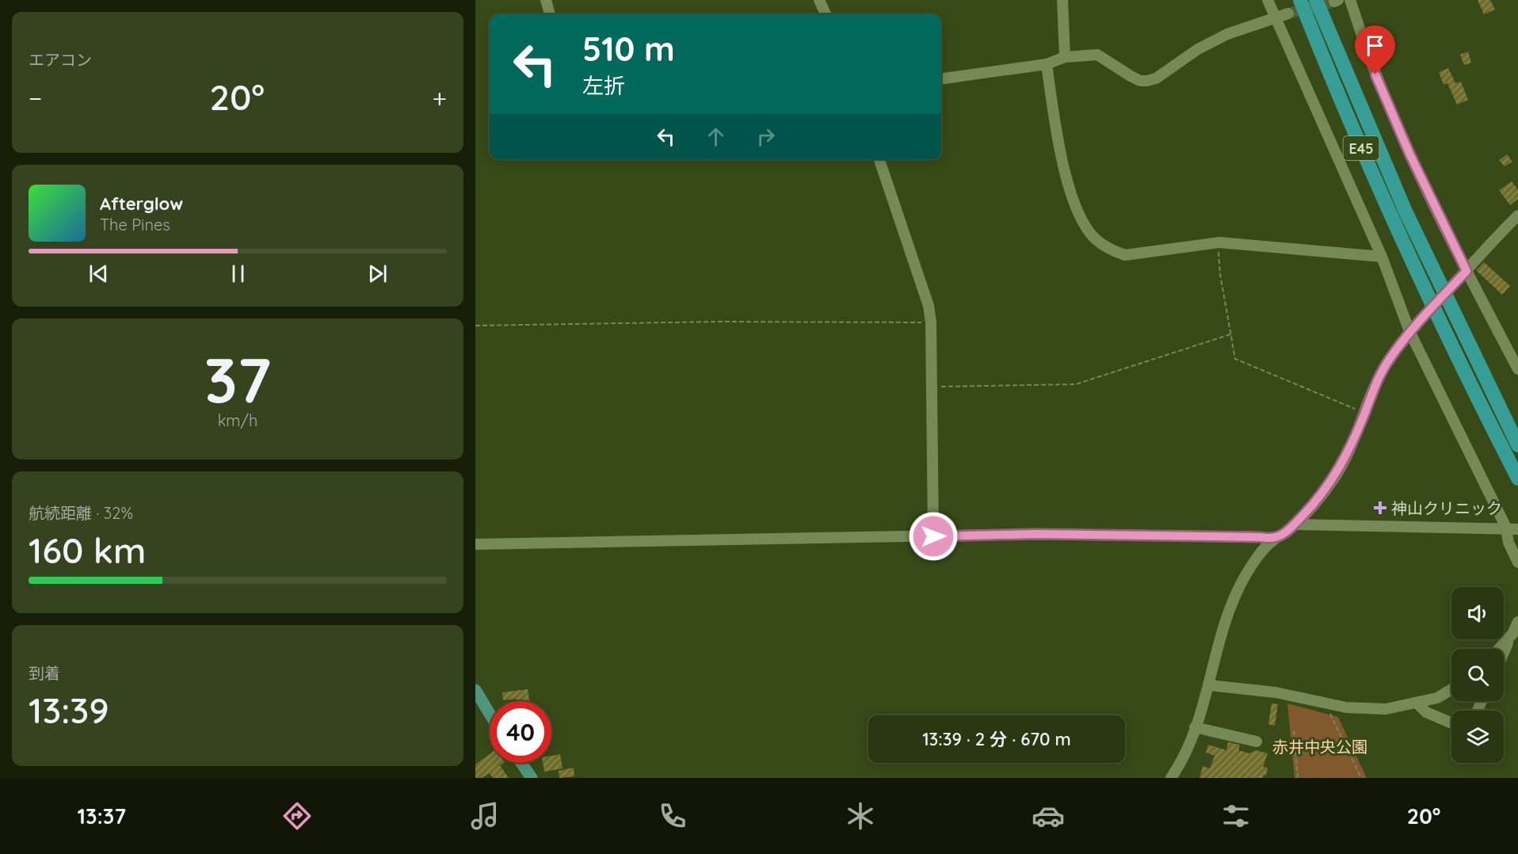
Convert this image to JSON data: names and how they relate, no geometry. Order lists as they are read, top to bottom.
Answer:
{
  "streets": {
    "highway": ["E45"]
  },
  "parks": ["赤井中央公園"],
  "places": {
    "health": ["神山クリニック"]
  },
  "page": {
    "tile": [
      "エアコン",
      ["37", "km/h"],
      ["航続距離 · 32%", "160 km"],
      ["到着", "13:39"]
    ],
    "turn": ["510 m", "左折"],
    "heat": ["−", "20°", "+"],
    "song": ["Afterglow", "The Pines"],
    "limit": "40",
    "trip": "13:39 · 2 分 · 670 m",
    "tabs": ["13:37", "20°"]
  }
}
